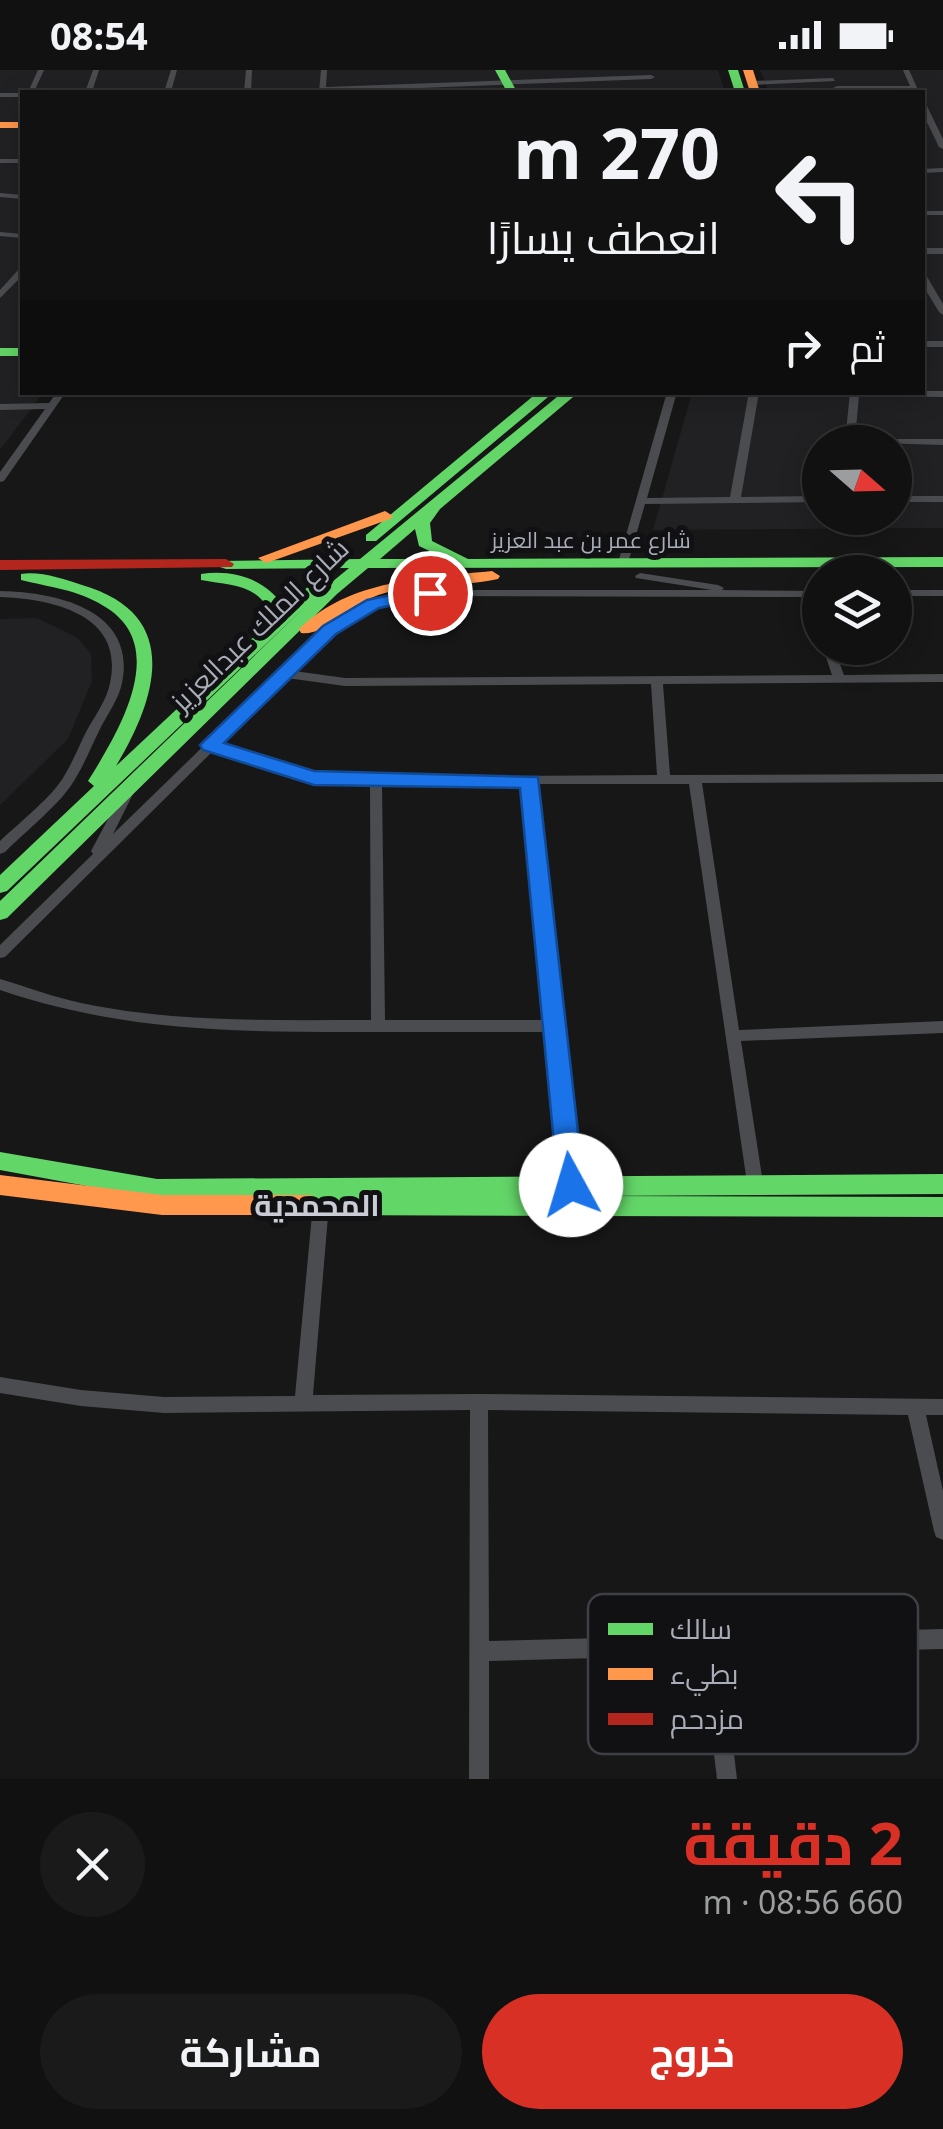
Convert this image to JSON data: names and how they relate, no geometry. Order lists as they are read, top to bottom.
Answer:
{
  "streets": {
    "street": ["شارع عمر بن عبد العزيز", "شارع الملك عبدالعزيز"]
  },
  "crossings": [
    ["شارع عمر بن عبد العزيز", "شارع الملك عبدالعزيز"]
  ],
  "districts": ["المحمدية"],
  "legend": ["سالك", "بطيء", "مزدحم"],
  "north": "right",
  "page": {
    "status": "08:54",
    "turn": ["270 m", "انعطف يسارًا"],
    "then": "ثم",
    "heading": ["2 دقيقة", "660 m · 08:56"],
    "buttons": ["خروج", "مشاركة"]
  }
}
